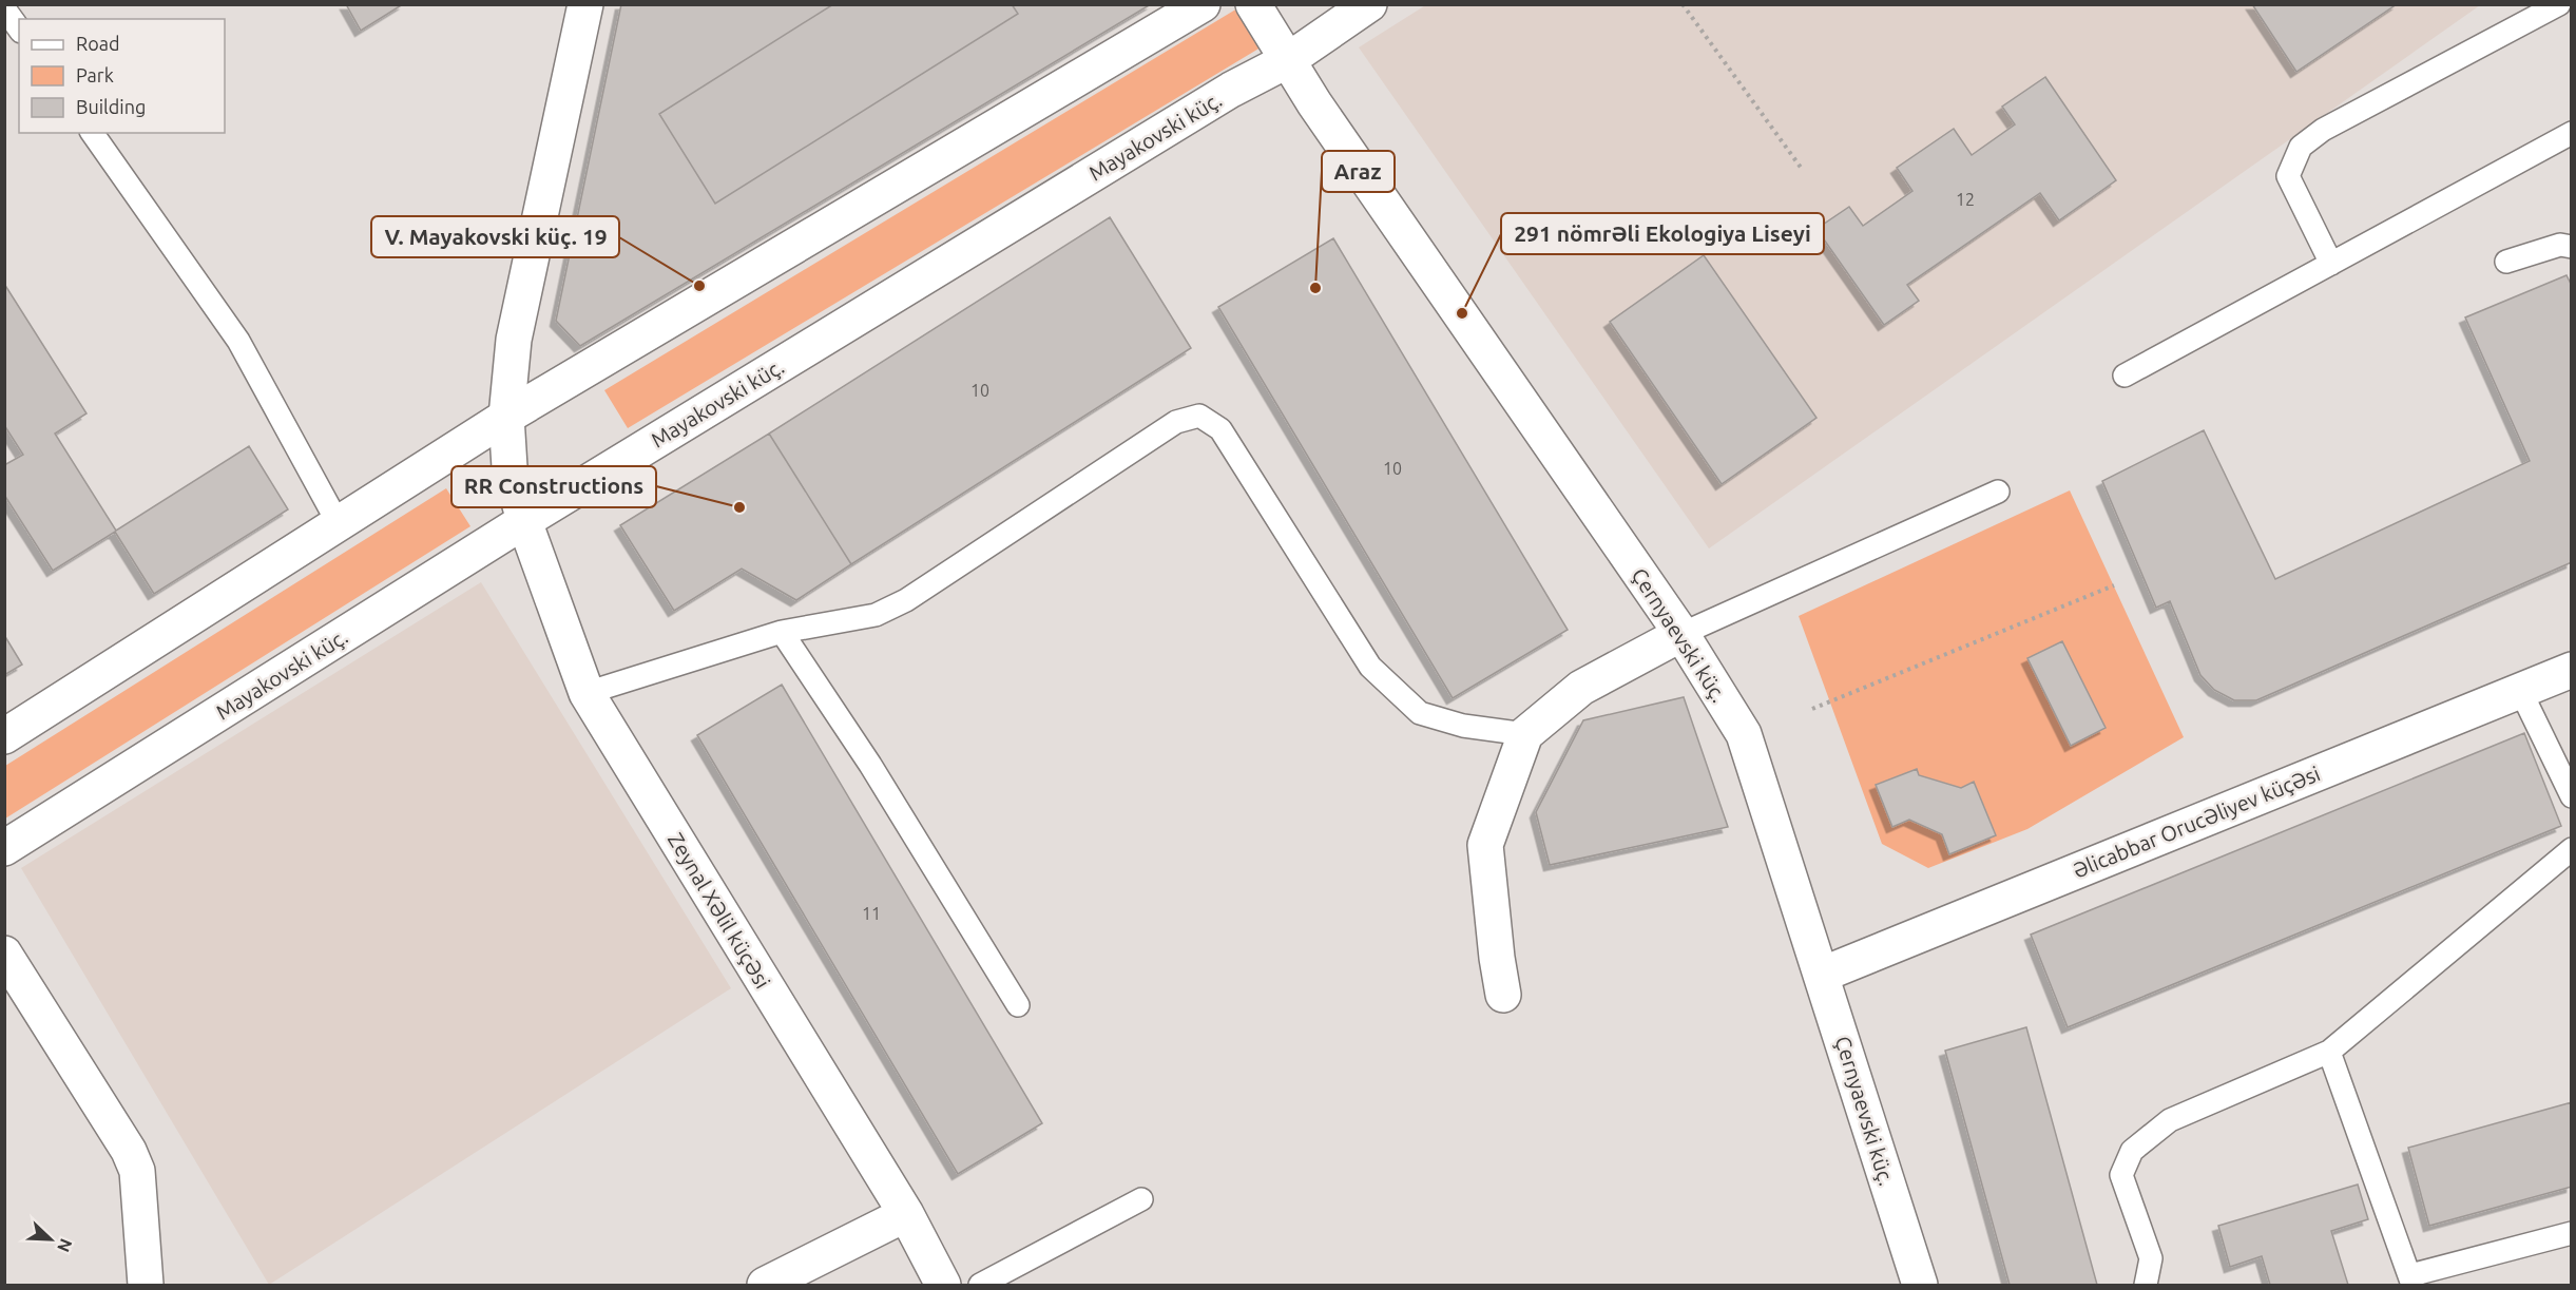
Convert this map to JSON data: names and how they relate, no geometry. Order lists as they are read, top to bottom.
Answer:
{
  "streets": {
    "street": [
      "Mayakovski küç.",
      "Çernyaevski küç.",
      "Əlicabbar Orucəliyev küçəsi",
      "Zeynal Xəlil küçəsi"
    ]
  },
  "crossings": [
    ["Mayakovski küç.", "Çernyaevski küç."],
    ["Mayakovski küç.", "Zeynal Xəlil küçəsi"],
    ["Çernyaevski küç.", "Əlicabbar Orucəliyev küçəsi"]
  ],
  "places": [
    "V. Mayakovski küç. 19",
    "Araz",
    "291 nömrəli Ekologiya Liseyi",
    "RR Constructions"
  ],
  "house_numbers": [
    "12",
    "10",
    "10",
    "11"
  ],
  "legend": ["Road", "Park", "Building"],
  "north": "bottom right"
}
